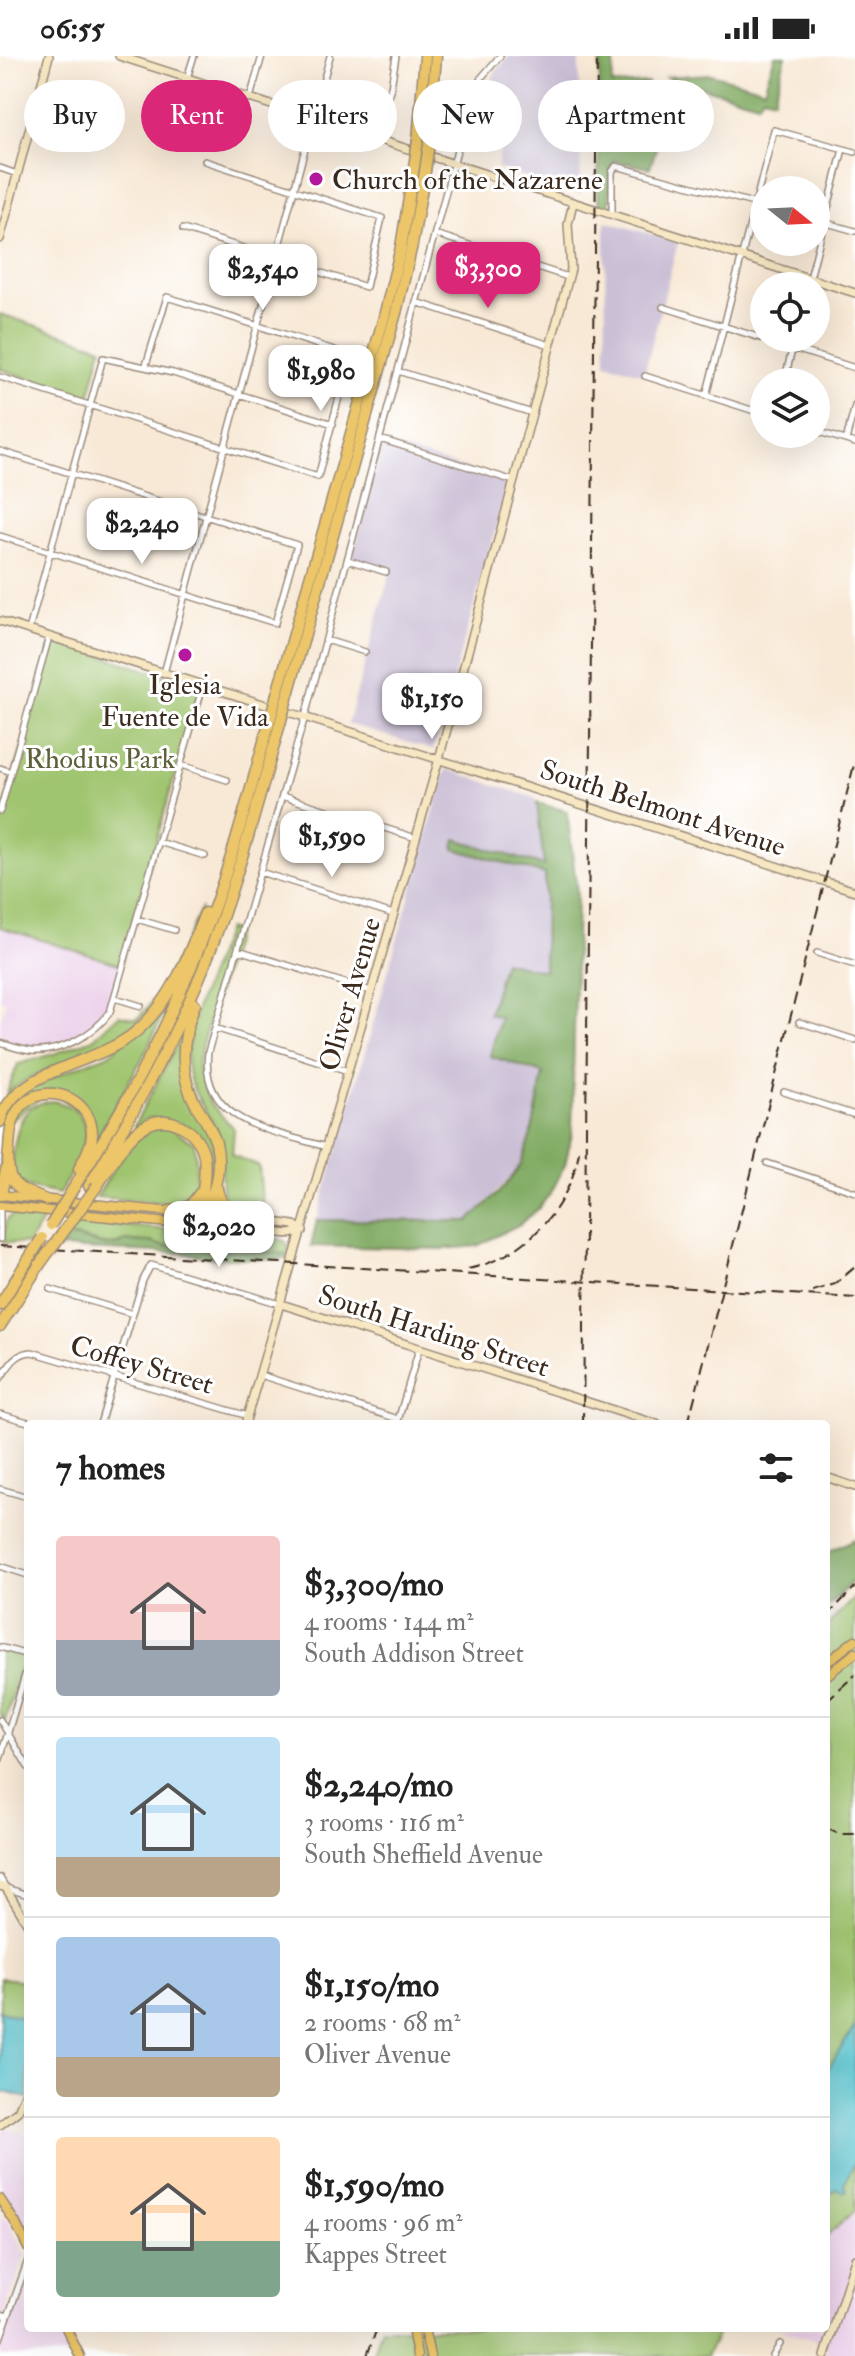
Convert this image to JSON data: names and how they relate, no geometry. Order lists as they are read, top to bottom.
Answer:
{
  "streets": {
    "street": [
      "South Belmont Avenue",
      "Oliver Avenue",
      "South Harding Street",
      "Coffey Street"
    ]
  },
  "crossings": [
    ["South Belmont Avenue", "Oliver Avenue"],
    ["Oliver Avenue", "South Harding Street"],
    ["Oliver Avenue", "Coffey Street"]
  ],
  "parks": ["Rhodius Park"],
  "places": ["Church of the Nazarene", "Iglesia Fuente de Vida"],
  "north": "right",
  "page": {
    "status": "06:55",
    "chip": [
      "Buy",
      "Rent",
      "Filters",
      "New",
      "Apartment"
    ],
    "price": [
      "$3,300",
      "$2,540",
      "$1,980",
      "$2,240",
      "$1,150",
      "$1,590",
      "$2,020"
    ],
    "heading": "7 homes",
    "list": [
      {
        "name": "$3,300/mo",
        "note": "4 rooms · 144 m² · South Addison Street"
      },
      {
        "name": "$2,240/mo",
        "note": "3 rooms · 116 m² · South Sheffield Avenue"
      },
      {
        "name": "$1,150/mo",
        "note": "2 rooms · 68 m² · Oliver Avenue"
      },
      {
        "name": "$1,590/mo",
        "note": "4 rooms · 96 m² · Kappes Street"
      }
    ]
  }
}
